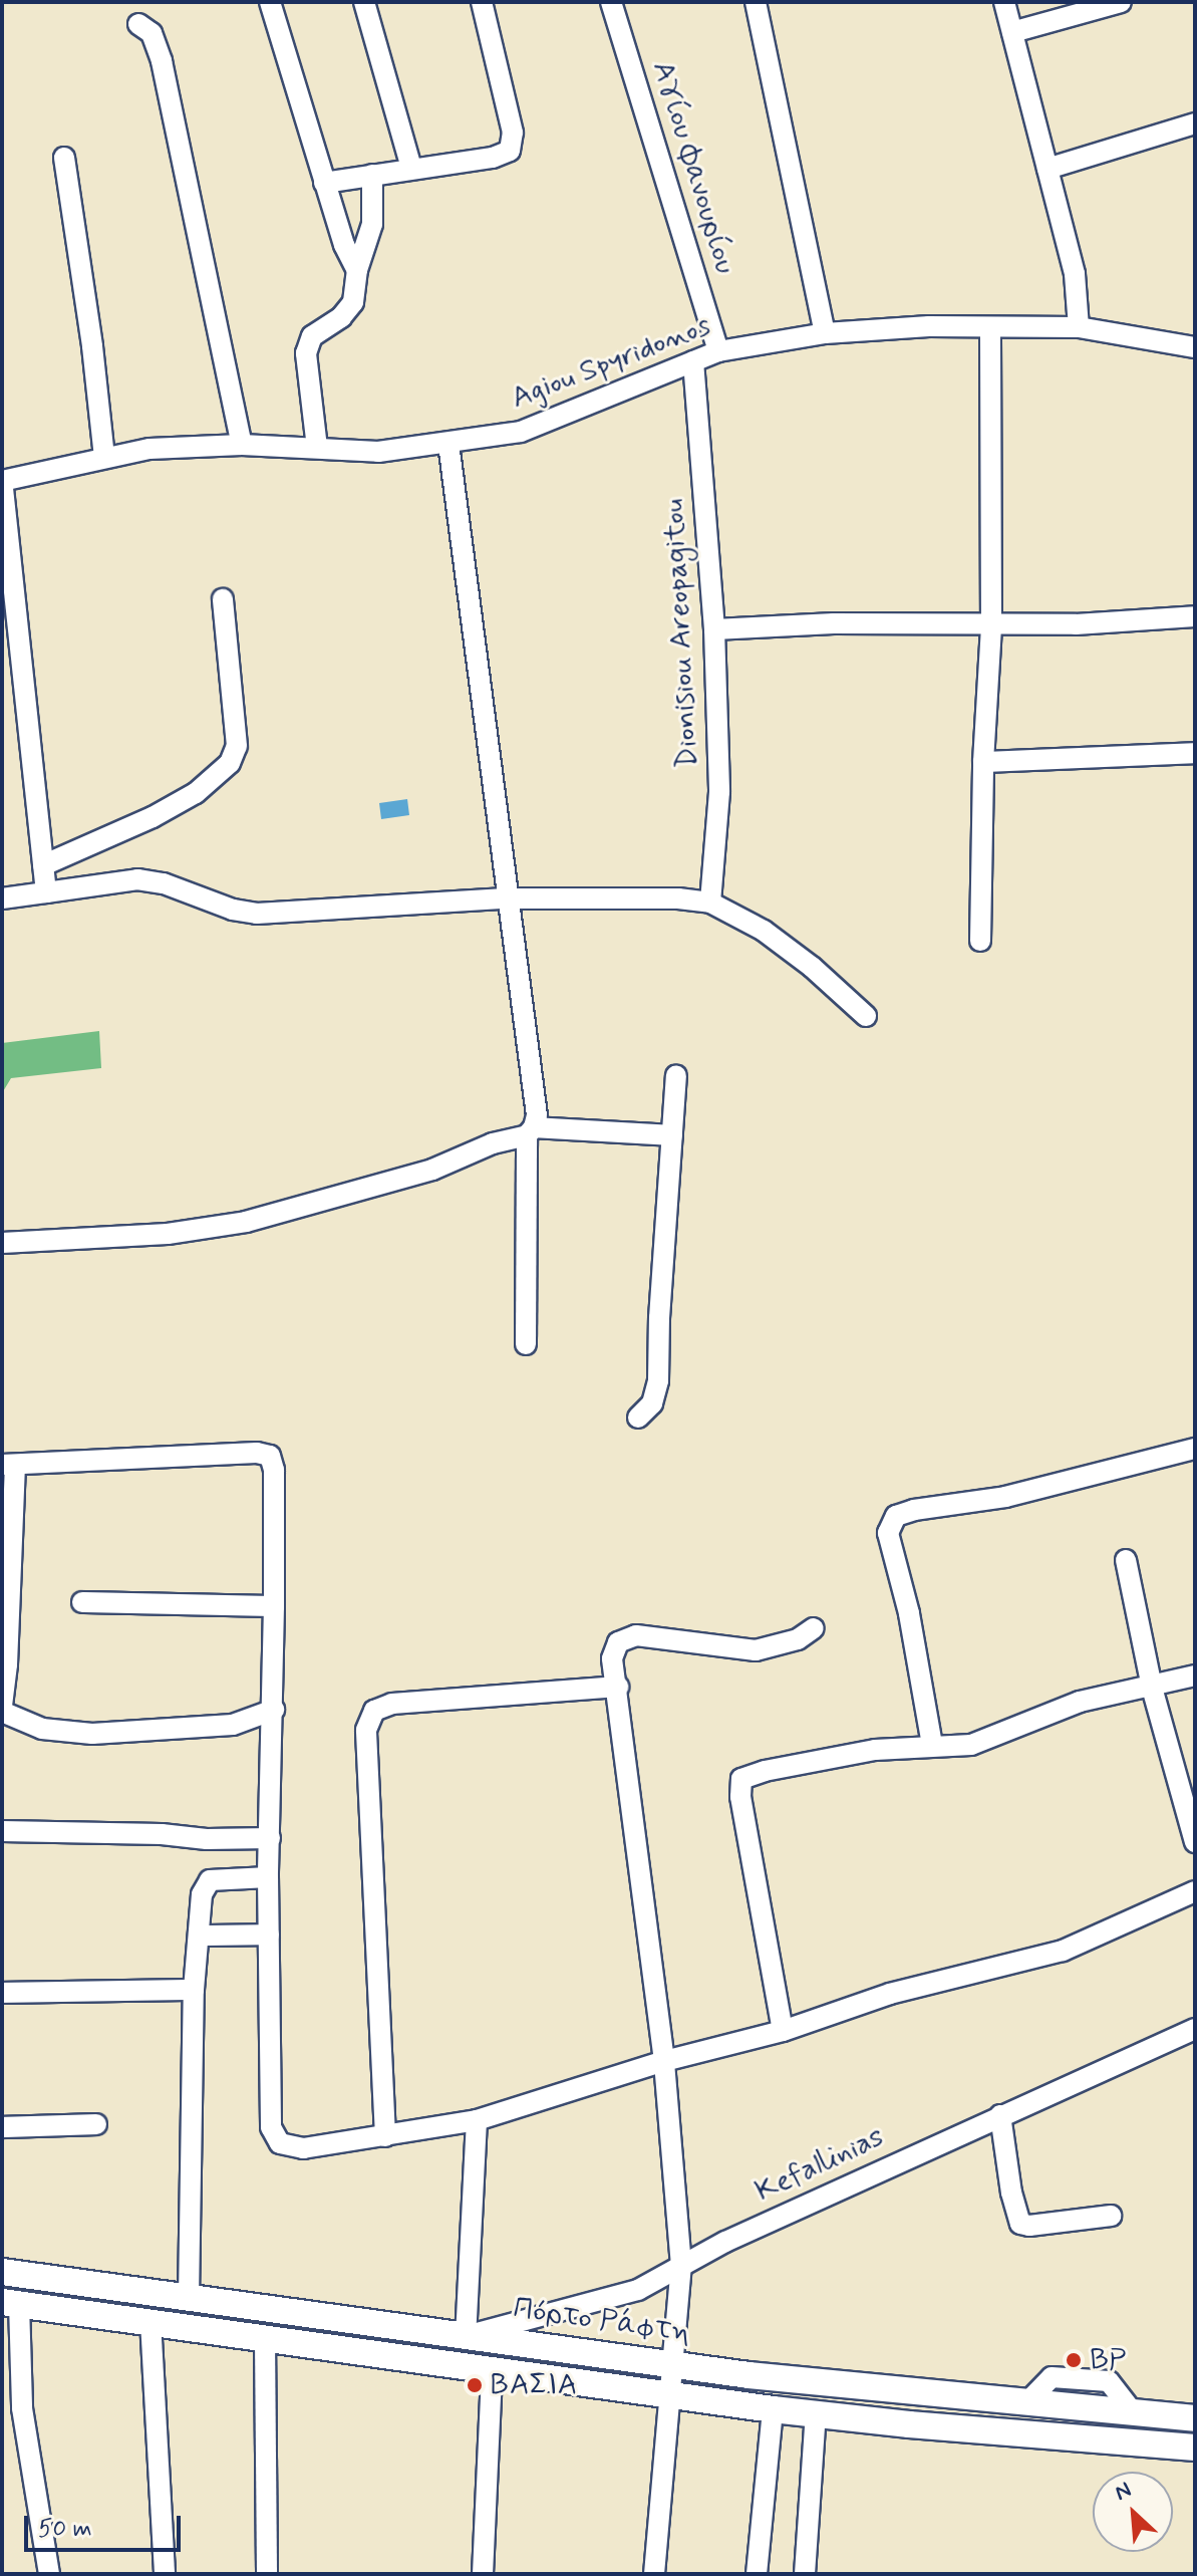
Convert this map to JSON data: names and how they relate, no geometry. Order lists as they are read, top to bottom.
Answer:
{
  "streets": {
    "main road": ["Πόρτο Ράφτη"],
    "street": [
      "Αγίου Φανουρίου",
      "Agiou Spyridonos",
      "Dionisiou Areopagitou",
      "Kefallinias"
    ]
  },
  "crossings": [
    ["Αγίου Φανουρίου", "Agiou Spyridonos"],
    ["Agiou Spyridonos", "Dionisiou Areopagitou"],
    ["Kefallinias", "Πόρτο Ράφτη"]
  ],
  "places": ["BP", "ΒΑΣΙΑ"],
  "scale_bar": "50 m",
  "north": "top left"
}
